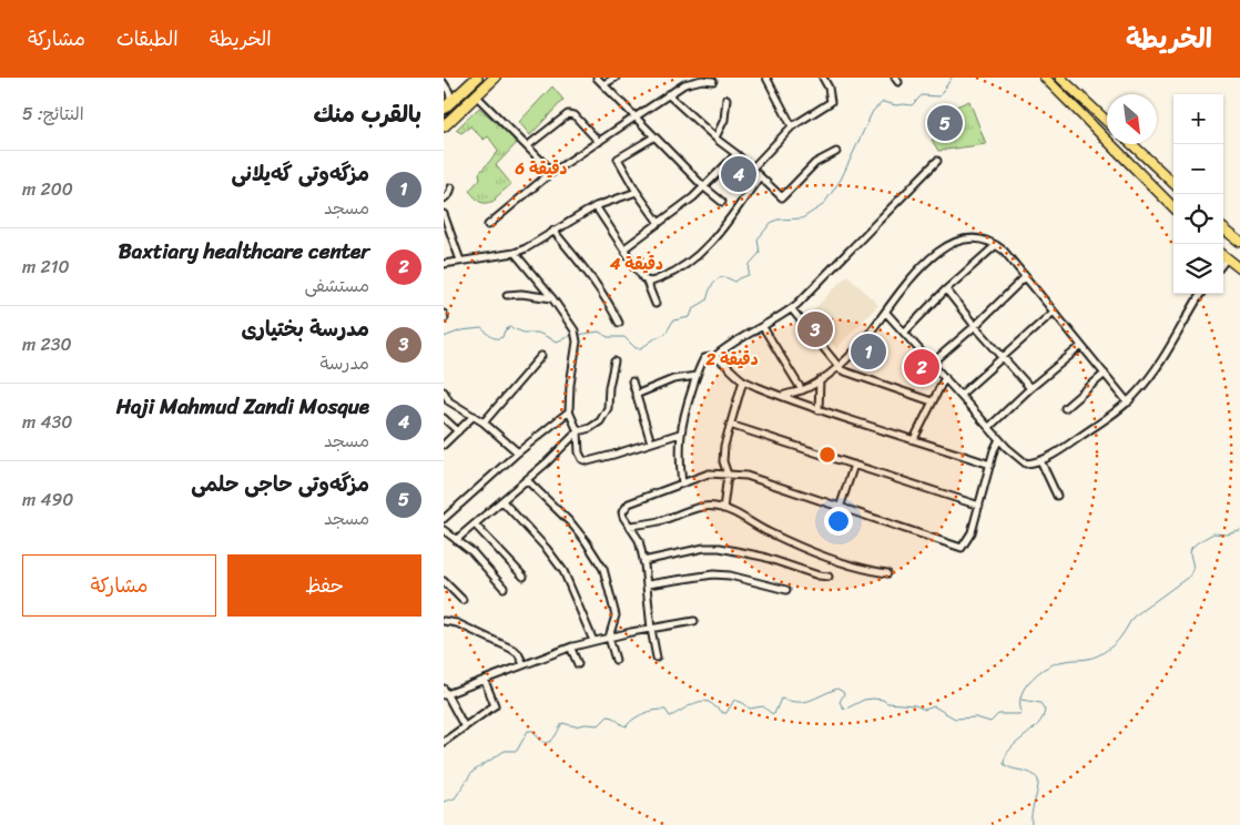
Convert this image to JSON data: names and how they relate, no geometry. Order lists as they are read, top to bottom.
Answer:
{
  "north": "bottom right",
  "page": {
    "header": "الخريطة",
    "nav": ["الخريطة", "الطبقات", "مشاركة"],
    "heading": ["بالقرب منك", "النتائج: 5"],
    "map_buttons": ["+", "−"],
    "pins": [
      "5",
      "4",
      "3",
      "1",
      "2"
    ],
    "list": [
      {
        "mark": "1",
        "name": "مزگەوتی گەیلانی",
        "note": "مسجد",
        "value": "200 m"
      },
      {
        "mark": "2",
        "name": "Baxtiary healthcare center",
        "note": "مستشفى",
        "value": "210 m"
      },
      {
        "mark": "3",
        "name": "مدرسة بختيارى",
        "note": "مدرسة",
        "value": "230 m"
      },
      {
        "mark": "4",
        "name": "Haji Mahmud Zandi Mosque",
        "note": "مسجد",
        "value": "430 m"
      },
      {
        "mark": "5",
        "name": "مزگەوتی حاجی حلمی",
        "note": "مسجد",
        "value": "490 m"
      }
    ],
    "buttons": ["حفظ", "مشاركة"]
  },
  "rings": ["6 دقيقة", "4 دقيقة", "2 دقيقة"]
}
